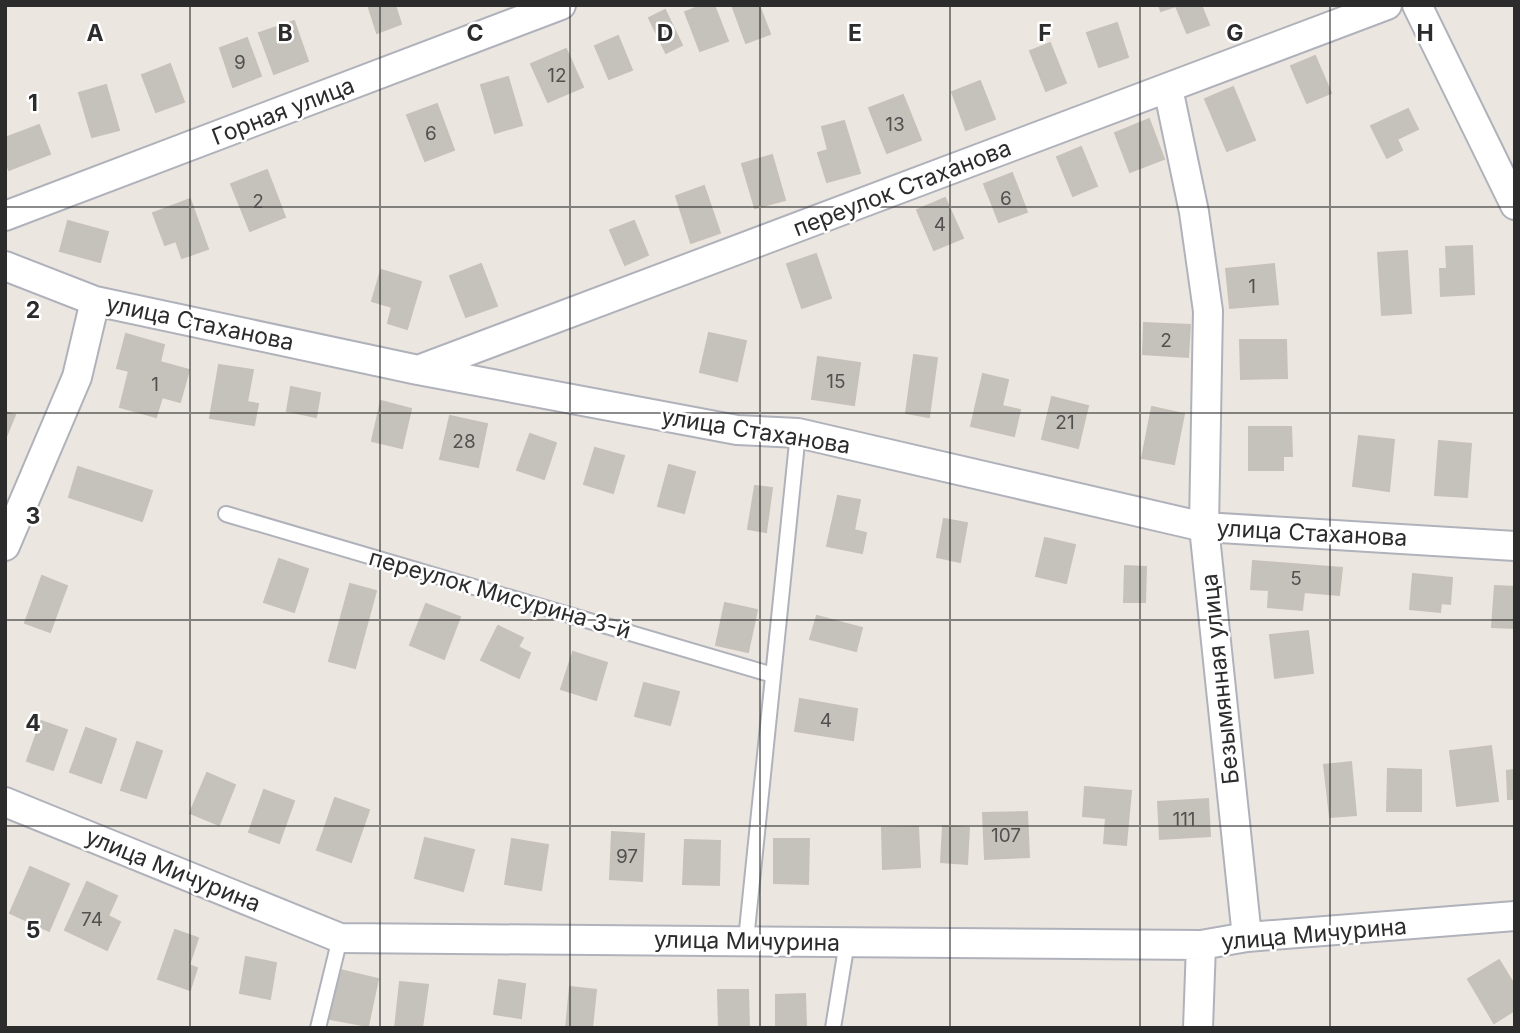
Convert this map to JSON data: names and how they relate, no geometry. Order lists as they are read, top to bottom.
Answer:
{
  "streets": {
    "street": [
      "Горная улица",
      "переулок Стаханова",
      "улица Стаханова",
      "Безымянная улица",
      "улица Мичурина"
    ],
    "lane": ["переулок Мисурина 3-й"]
  },
  "crossings": [
    ["переулок Стаханова", "улица Стаханова"],
    ["переулок Стаханова", "Безымянная улица"],
    ["улица Стаханова", "Безымянная улица"],
    ["Безымянная улица", "улица Мичурина"]
  ],
  "house_numbers": [
    "9",
    "12",
    "13",
    "6",
    "6",
    "2",
    "4",
    "1",
    "2",
    "15",
    "1",
    "21",
    "28",
    "5",
    "4",
    "111",
    "107",
    "97",
    "74"
  ],
  "grid": {
    "columns": [
      "A",
      "B",
      "C",
      "D",
      "E",
      "F",
      "G",
      "H"
    ],
    "rows": [
      "1",
      "2",
      "3",
      "4",
      "5"
    ]
  }
}
